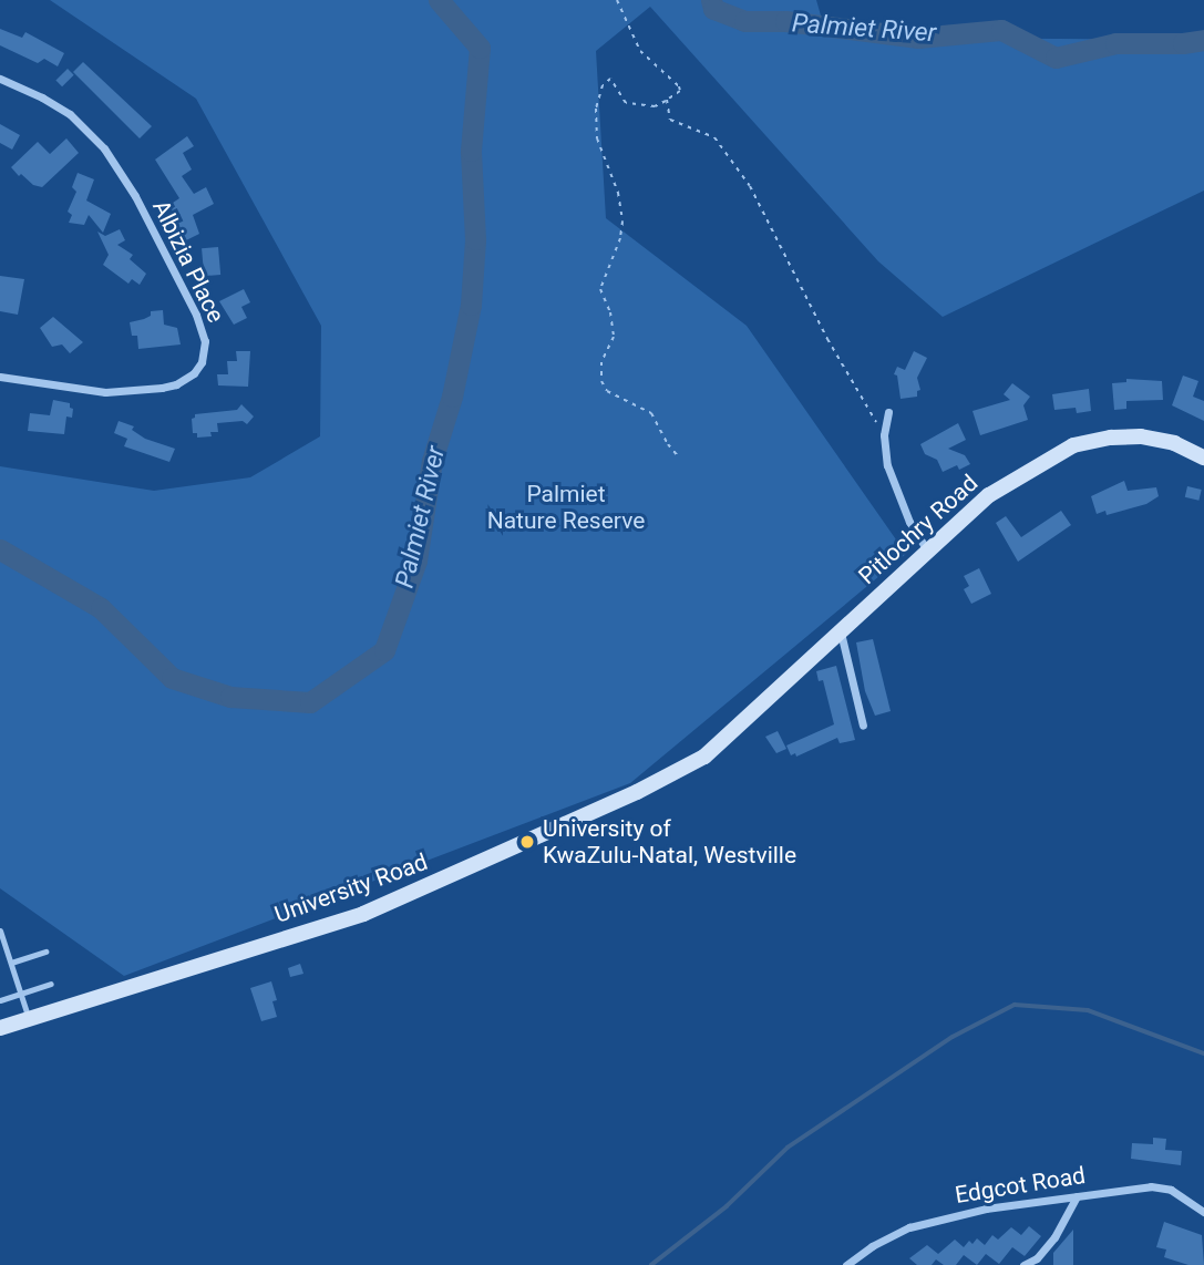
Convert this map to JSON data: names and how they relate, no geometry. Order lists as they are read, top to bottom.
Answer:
{
  "streets": {
    "street": [
      "Albizia Place",
      "Pitlochry Road",
      "University Road",
      "Edgcot Road"
    ]
  },
  "crossings": [
    ["Pitlochry Road", "University Road"]
  ],
  "water": ["Palmiet River"],
  "parks": ["Palmiet Nature Reserve"],
  "places": ["University of KwaZulu-Natal, Westville"]
}
